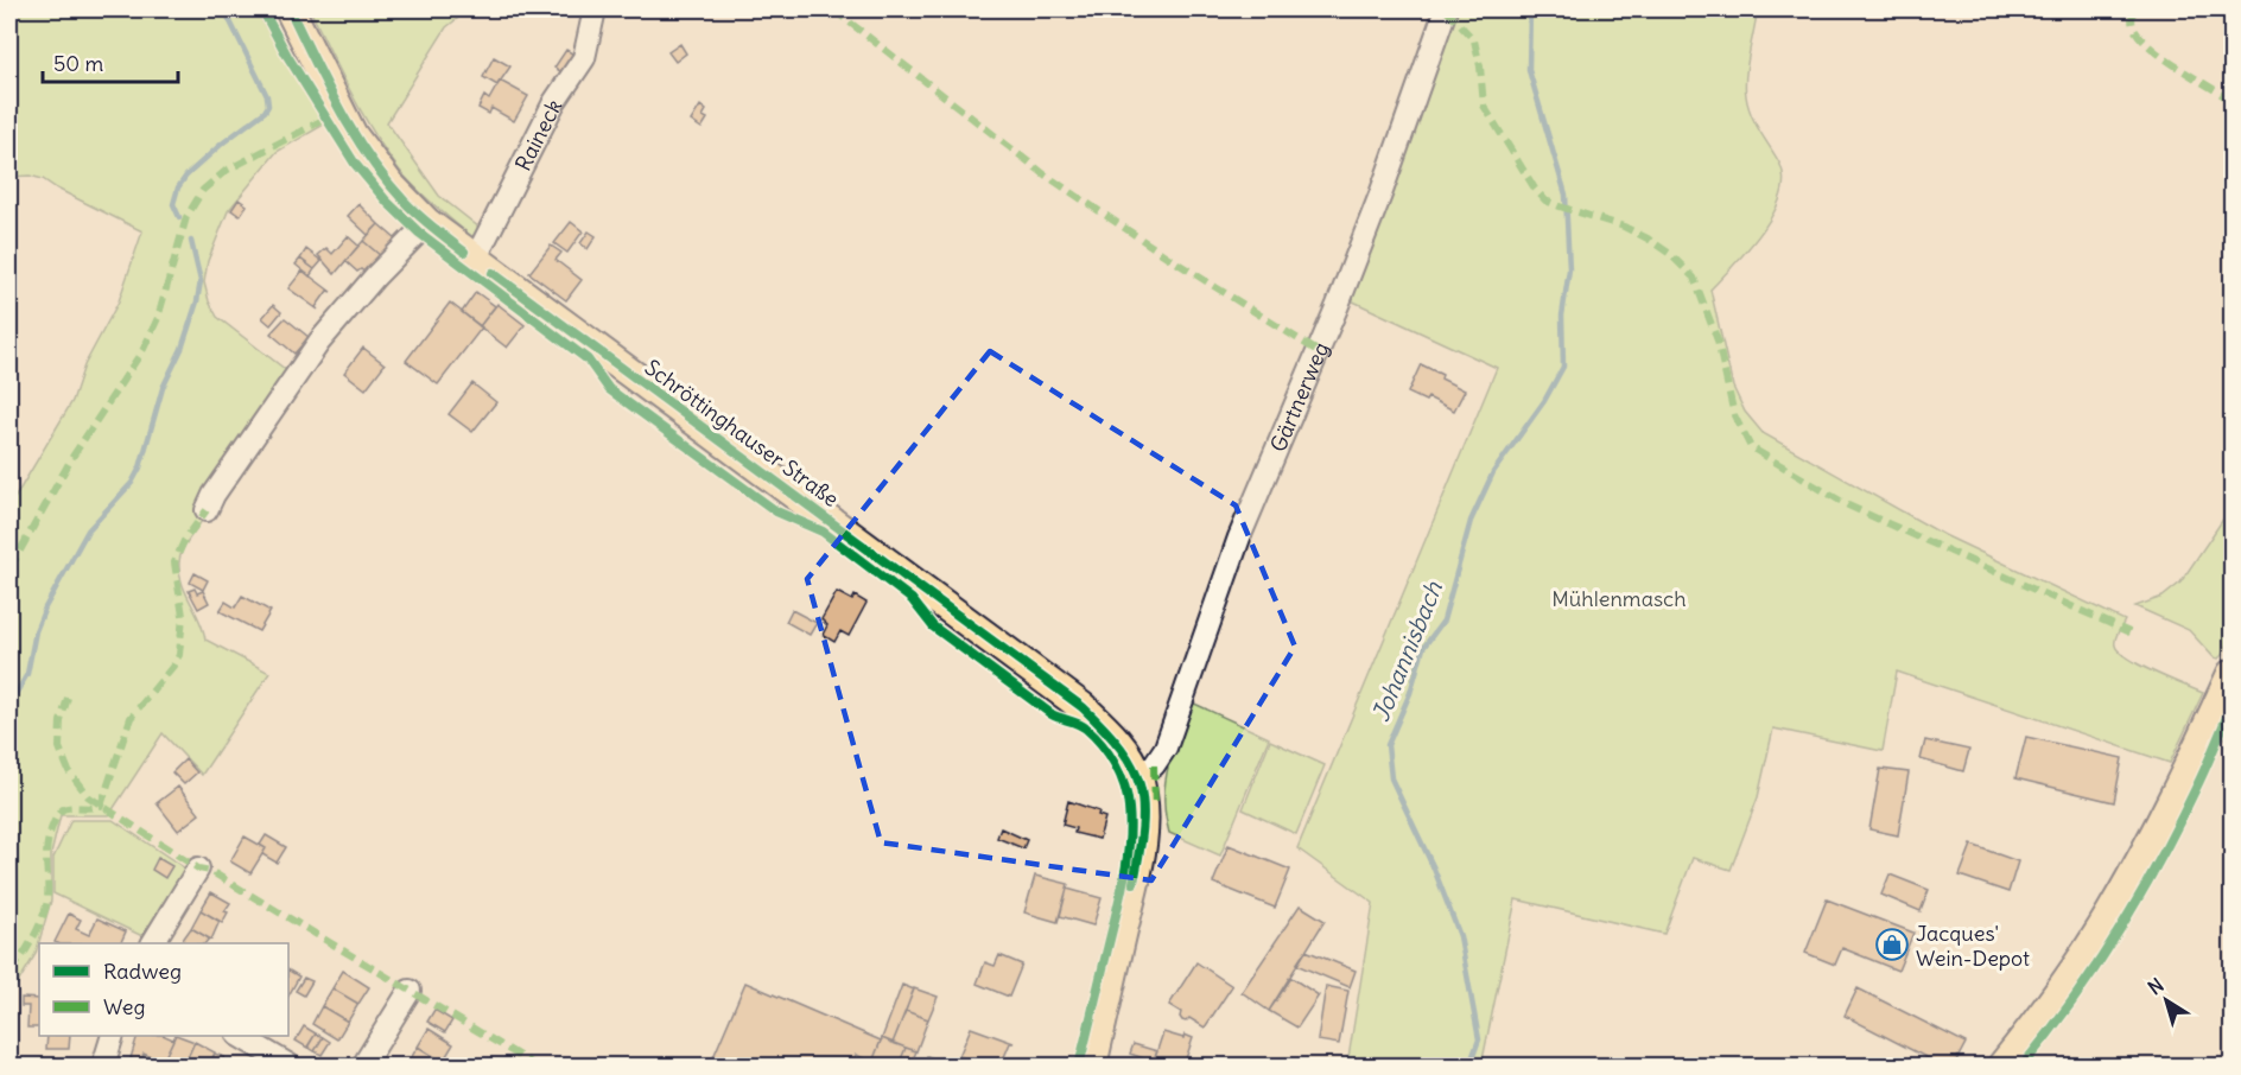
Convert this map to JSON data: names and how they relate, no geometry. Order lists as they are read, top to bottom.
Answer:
{
  "streets": {
    "main road": ["Schröttinghauser Straße"],
    "street": ["Raineck", "Gärtnerweg"]
  },
  "crossings": [
    ["Raineck", "Schröttinghauser Straße"],
    ["Gärtnerweg", "Schröttinghauser Straße"]
  ],
  "water": ["Johannisbach"],
  "parks": ["Mühlenmasch"],
  "places": {
    "shop": ["Jacques' Wein-Depot"]
  },
  "legend": ["Radweg", "Weg"],
  "scale_bar": "50 m",
  "north": "top left"
}
